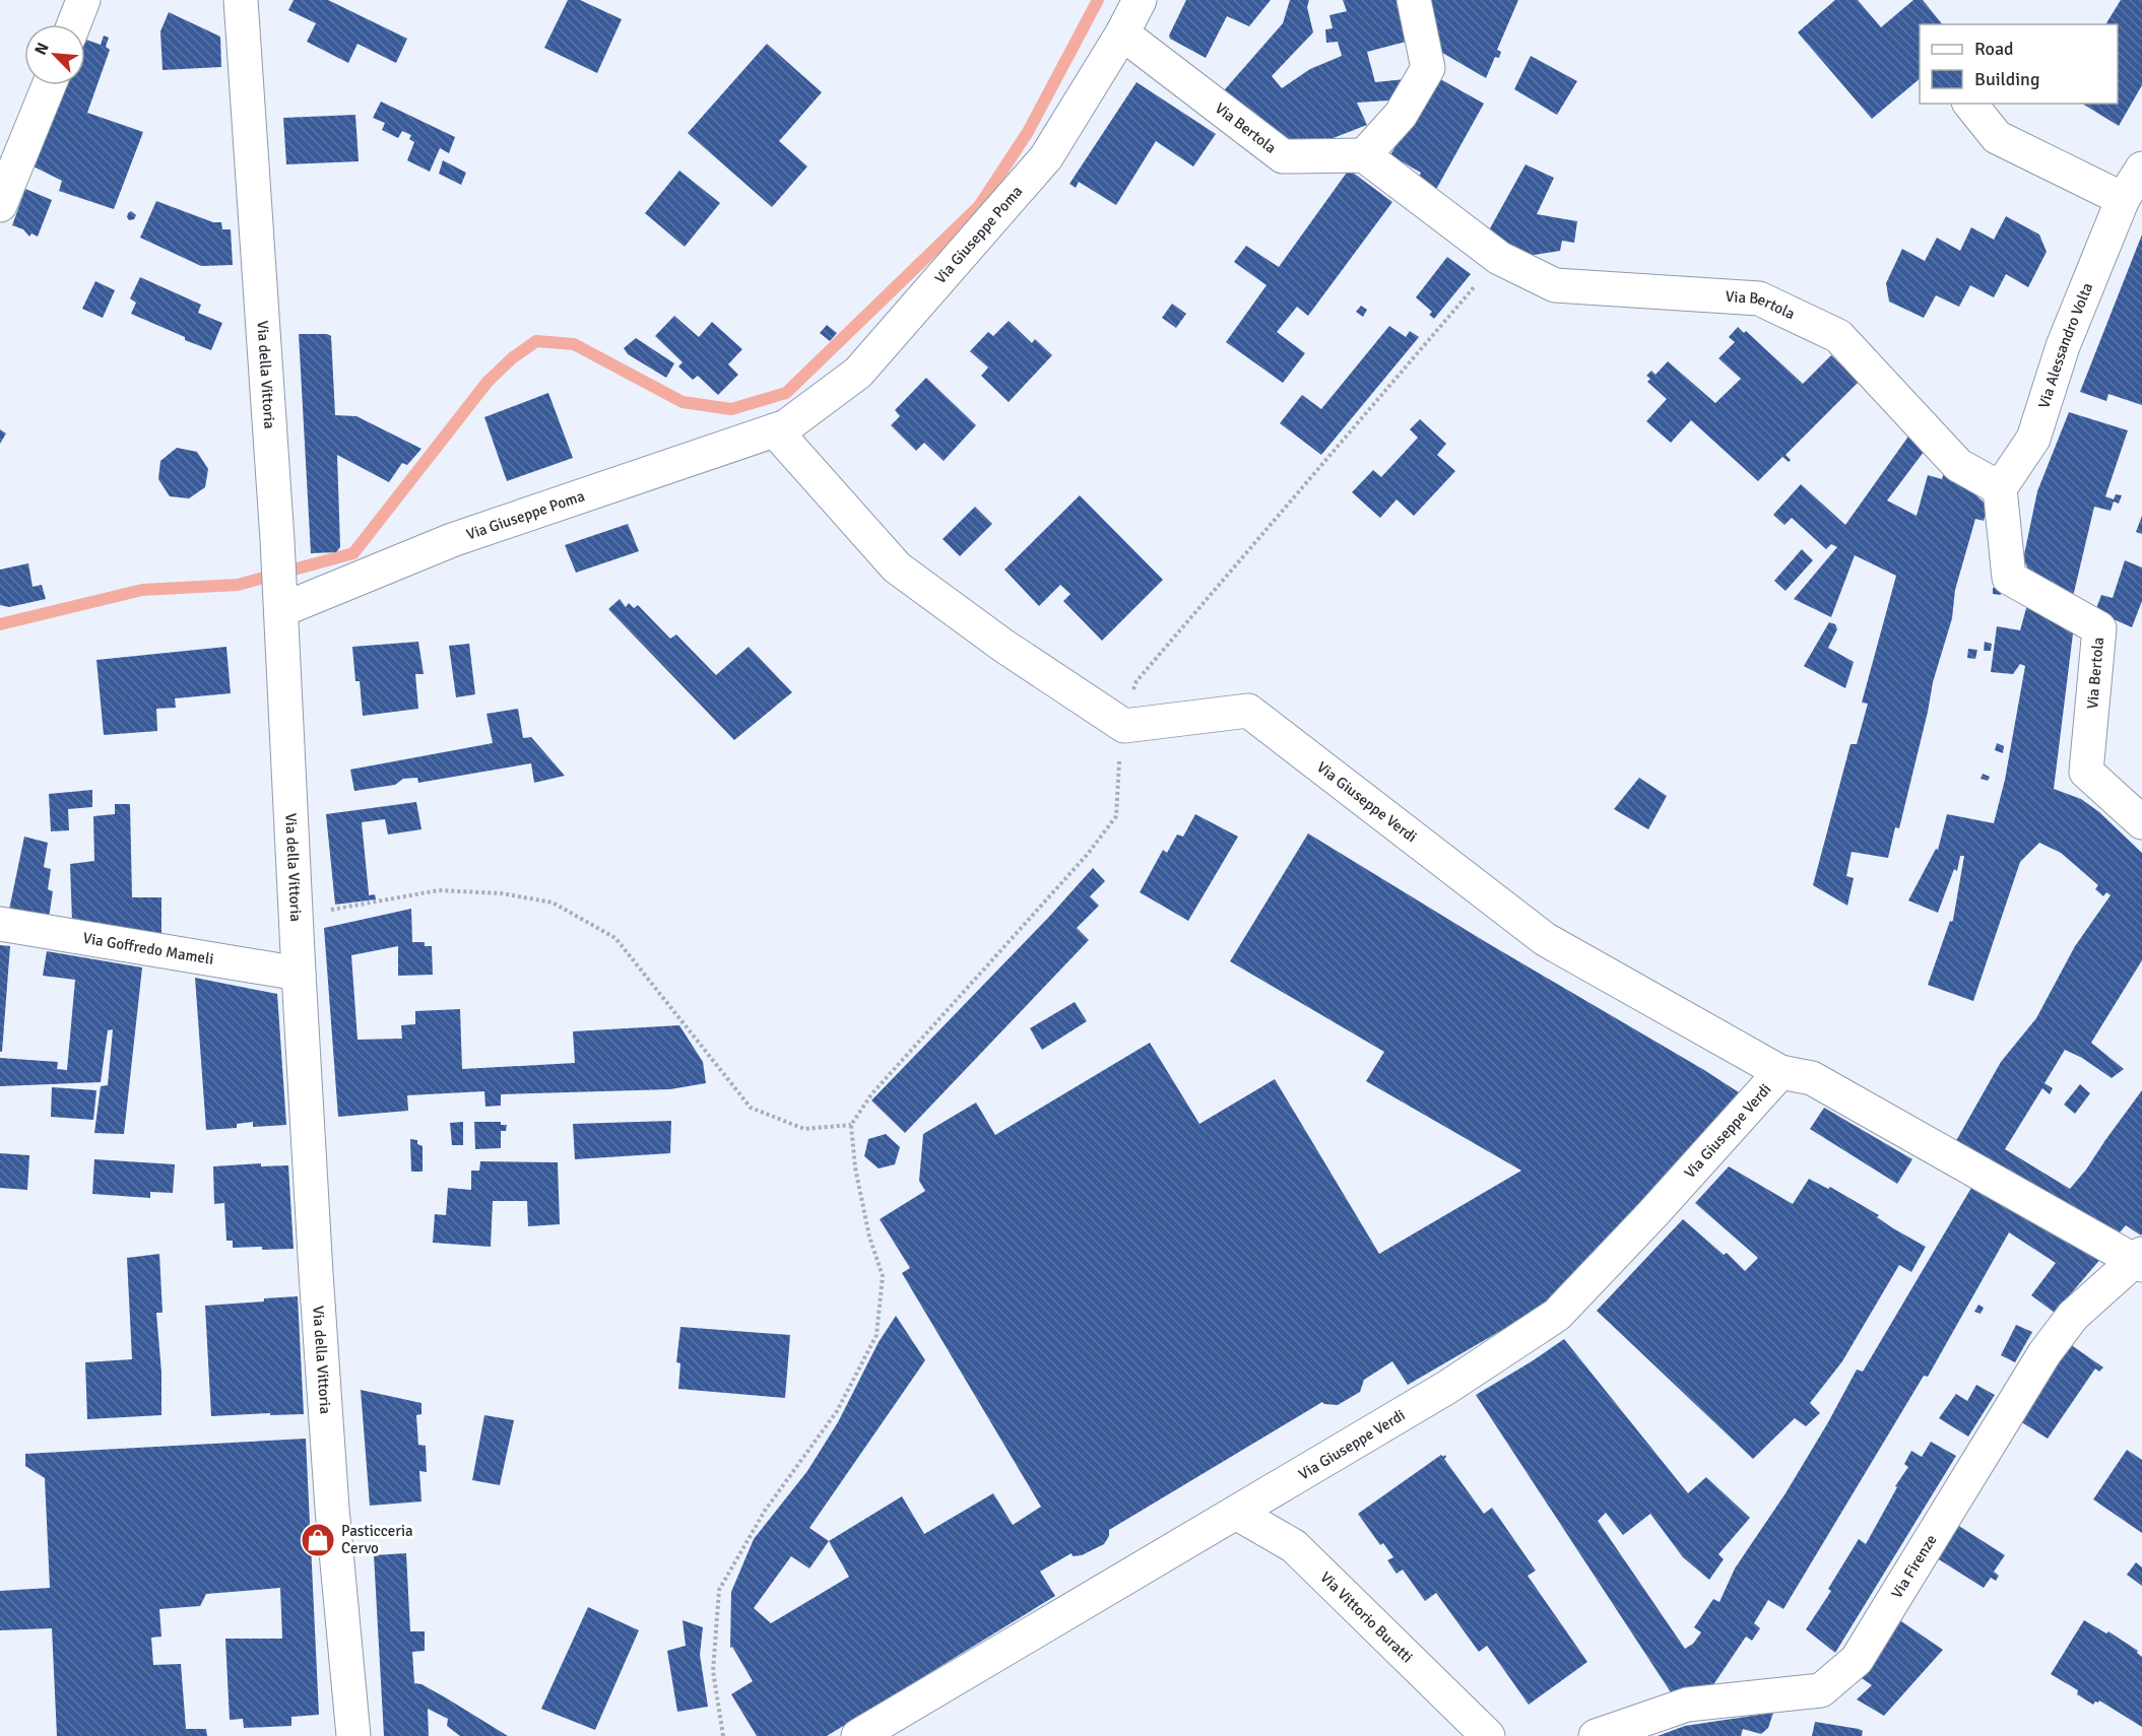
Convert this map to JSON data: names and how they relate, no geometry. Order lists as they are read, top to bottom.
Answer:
{
  "streets": {
    "street": [
      "Via Bertola",
      "Via Giuseppe Poma",
      "Via Alessandro Volta",
      "Via della Vittoria",
      "Via Giuseppe Verdi",
      "Via Goffredo Mameli",
      "Via Firenze",
      "Via Vittorio Buratti"
    ]
  },
  "crossings": [
    ["Via Bertola", "Via Giuseppe Poma"],
    ["Via Bertola", "Via Alessandro Volta"],
    ["Via Giuseppe Poma", "Via della Vittoria"],
    ["Via della Vittoria", "Via Goffredo Mameli"],
    ["Via Giuseppe Verdi", "Via Firenze"],
    ["Via Giuseppe Verdi", "Via Vittorio Buratti"]
  ],
  "places": {
    "shop": ["Pasticceria Cervo"]
  },
  "legend": ["Road", "Building"],
  "north": "top left"
}
